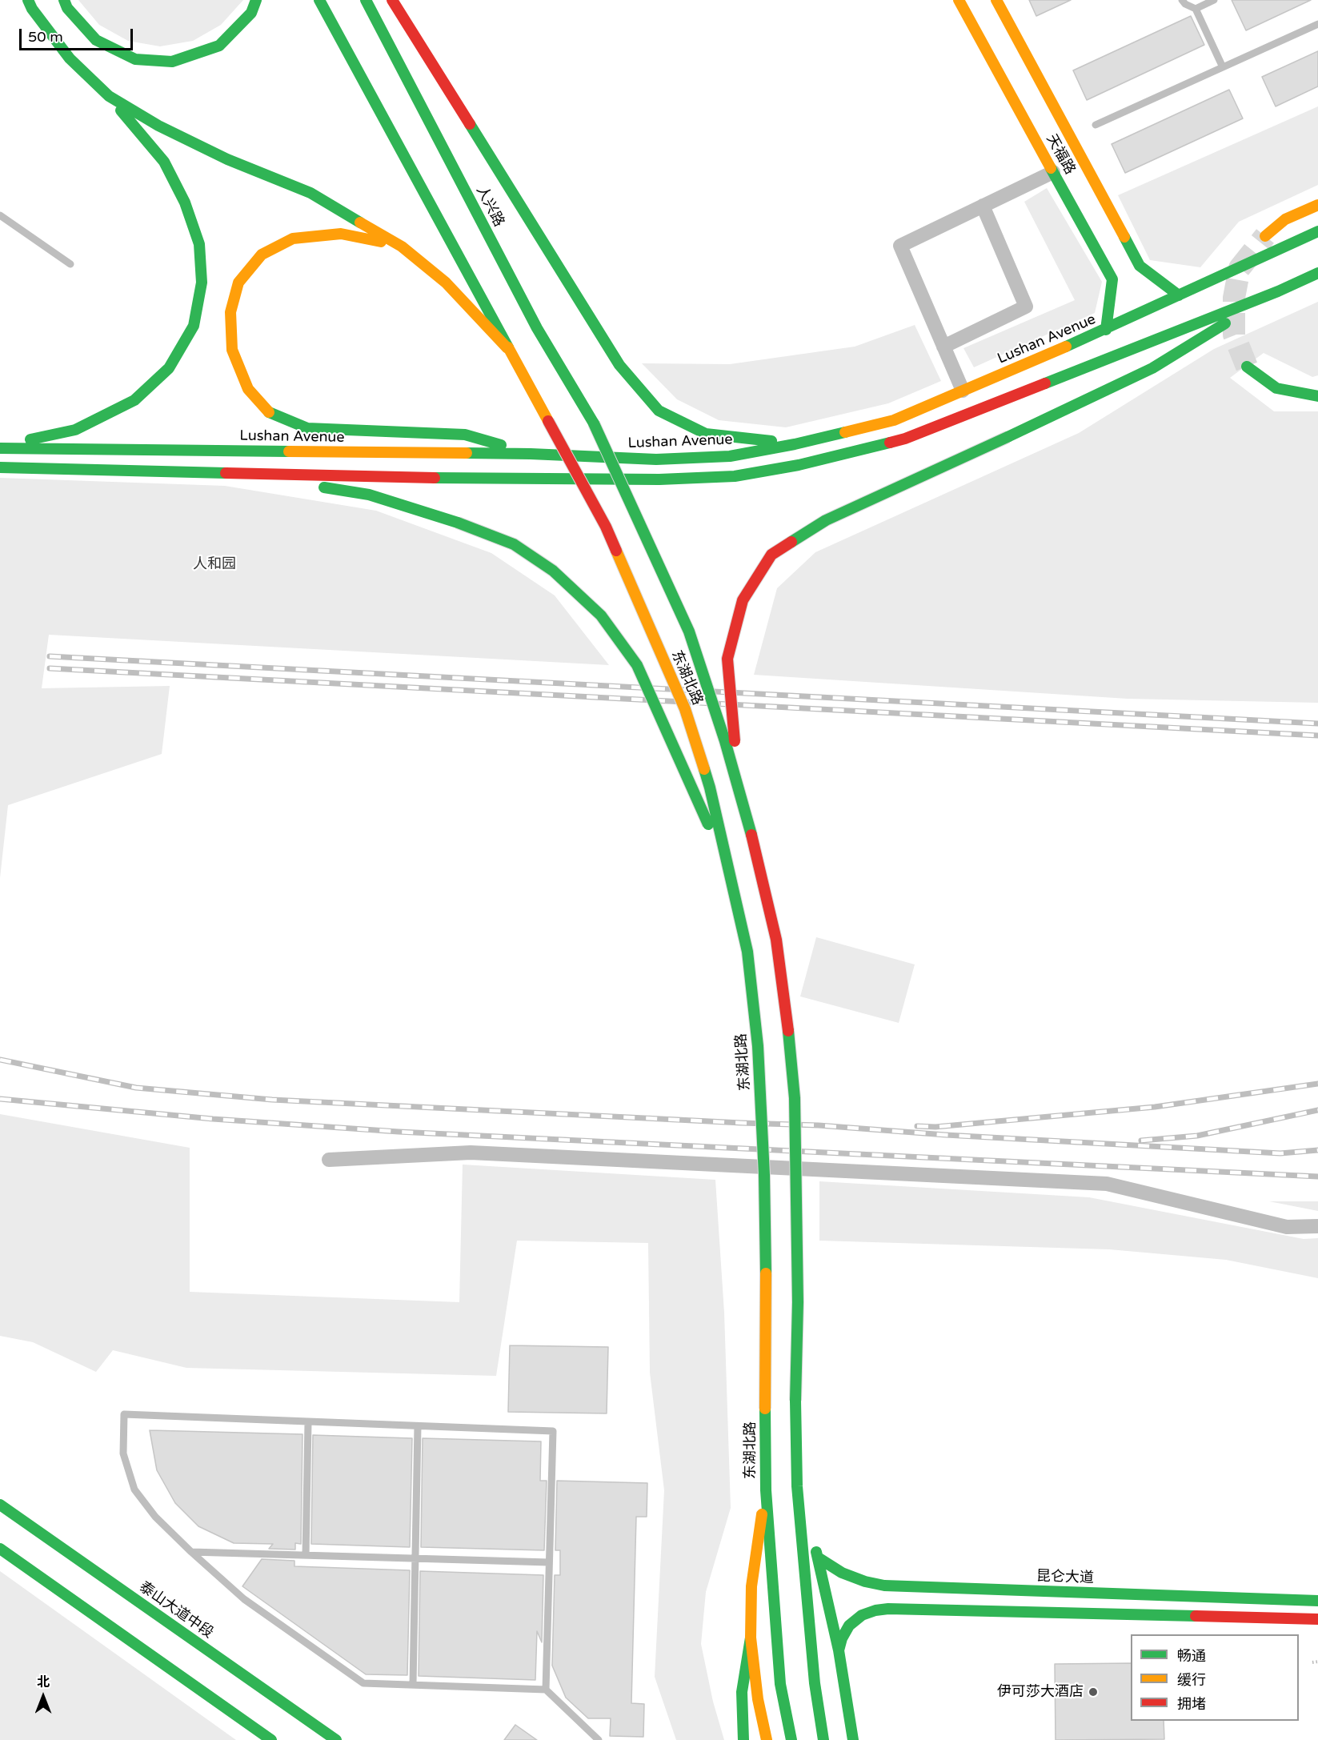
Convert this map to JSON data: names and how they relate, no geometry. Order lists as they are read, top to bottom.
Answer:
{
  "streets": {
    "main road": [
      "天福路",
      "人兴路",
      "Lushan Avenue",
      "东湖北路",
      "昆仑大道",
      "泰山大道中段"
    ]
  },
  "crossings": [
    ["天福路", "Lushan Avenue"],
    ["人兴路", "东湖北路"]
  ],
  "parks": ["人和园"],
  "places": ["伊可莎大酒店"],
  "legend": ["畅通", "缓行", "拥堵"],
  "scale_bar": "50 m",
  "north": "top"
}
